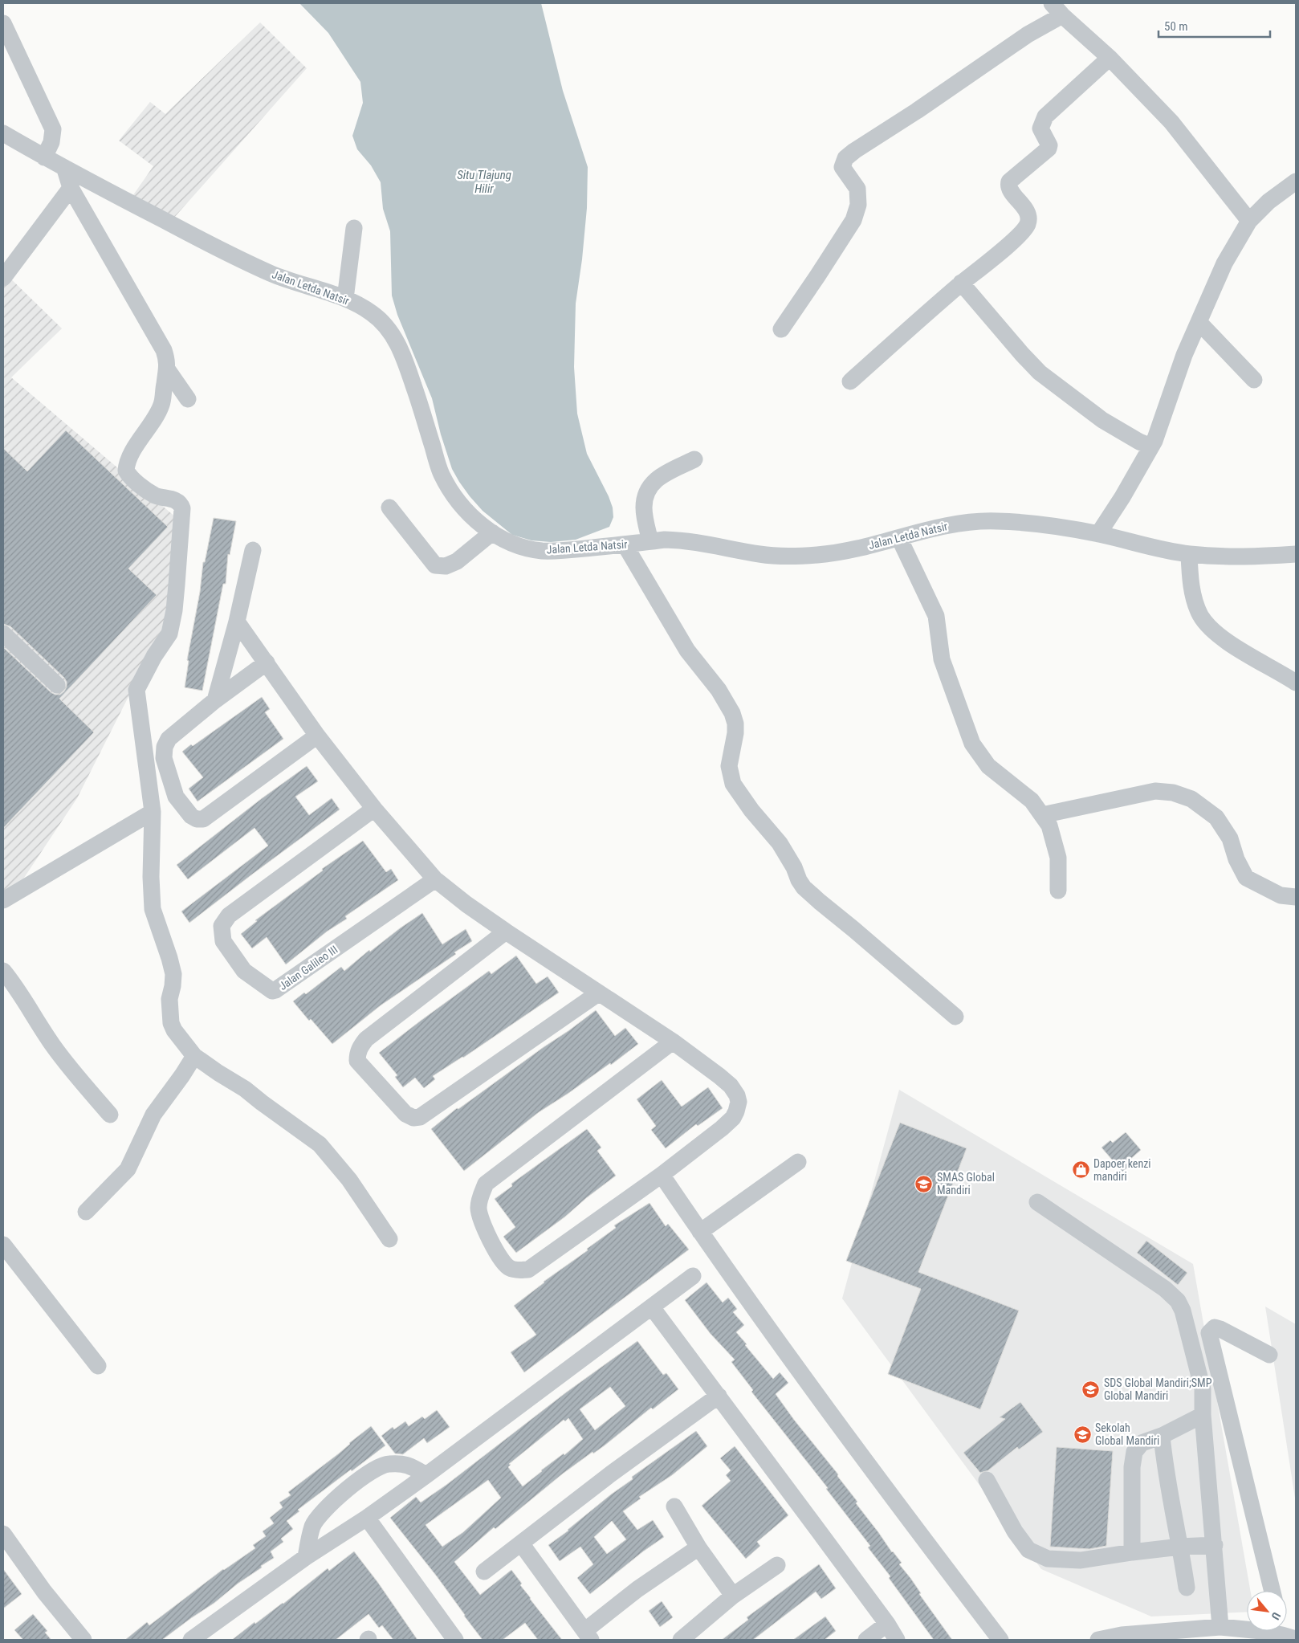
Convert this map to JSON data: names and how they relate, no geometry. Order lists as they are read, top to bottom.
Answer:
{
  "streets": {
    "street": ["Jalan Letda Natsir", "Jalan Galileo III"]
  },
  "water": ["Situ Tlajung Hilir"],
  "places": {
    "shop": ["Dapoer kenzi mandiri"],
    "school or university": ["SMAS Global Mandiri", "SDS Global Mandiri;SMP Global Mandiri", "Sekolah Global Mandiri"]
  },
  "scale_bar": "50 m",
  "north": "bottom right"
}
